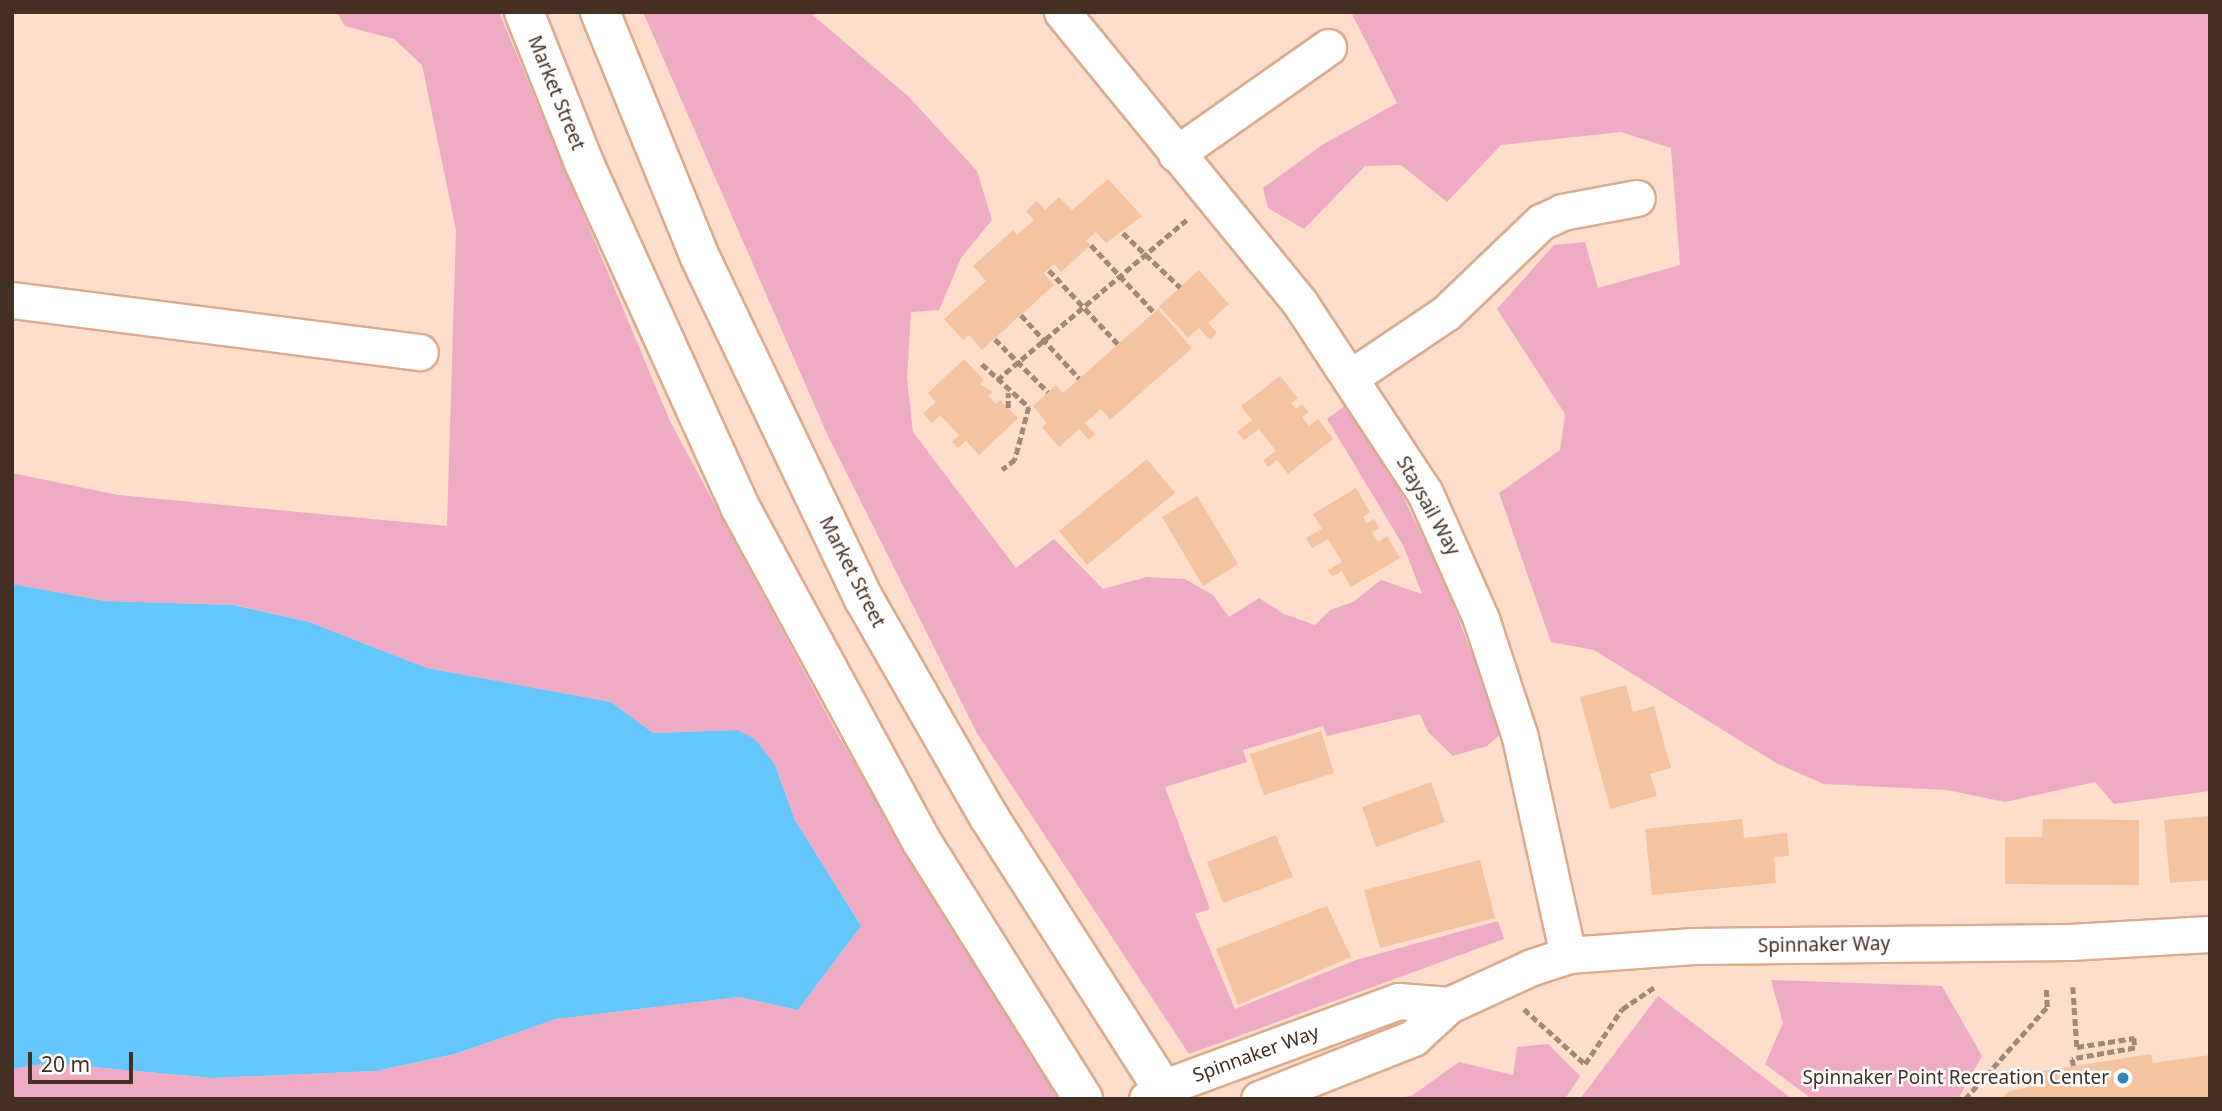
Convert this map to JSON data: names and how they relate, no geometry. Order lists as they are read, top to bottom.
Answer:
{
  "streets": {
    "main road": ["Market Street"],
    "street": ["Staysail Way", "Spinnaker Way"]
  },
  "crossings": [
    ["Market Street", "Spinnaker Way"],
    ["Staysail Way", "Spinnaker Way"]
  ],
  "places": ["Spinnaker Point Recreation Center"],
  "scale_bar": "20 m"
}
